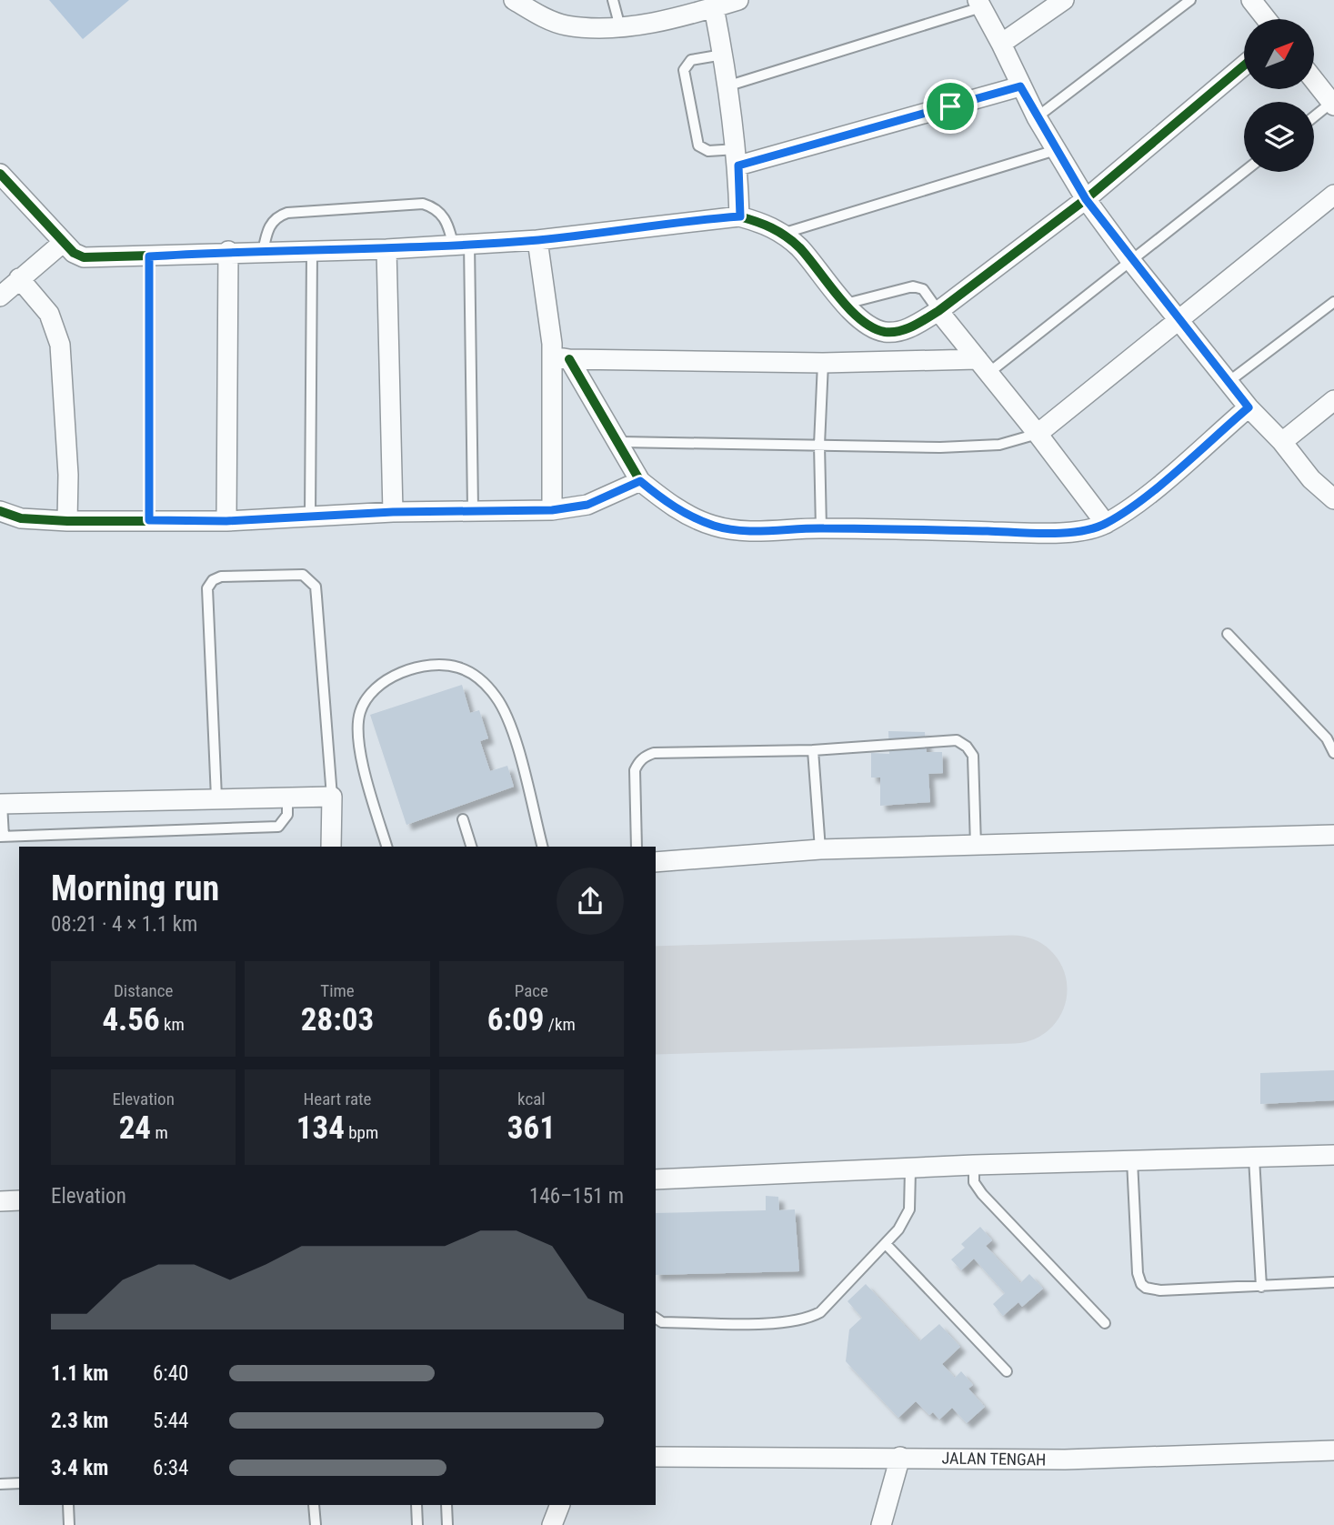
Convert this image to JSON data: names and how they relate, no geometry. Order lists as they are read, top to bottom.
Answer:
{
  "streets": {
    "street": ["JALAN TENGAH"]
  },
  "north": "top right",
  "page": {
    "heading": ["Morning run", "08:21 · 4 × 1.1 km"],
    "stats": [
      ["Distance", "4.56 km"],
      ["Time", "28:03"],
      ["Pace", "6:09 /km"],
      ["Elevation", "24 m"],
      ["Heart rate", "134 bpm"],
      ["kcal", "361"]
    ],
    "chart": ["Elevation", "146–151 m"],
    "list": [
      {
        "name": "1.1 km",
        "note": "6:40"
      },
      {
        "name": "2.3 km",
        "note": "5:44"
      },
      {
        "name": "3.4 km",
        "note": "6:34"
      }
    ]
  }
}
